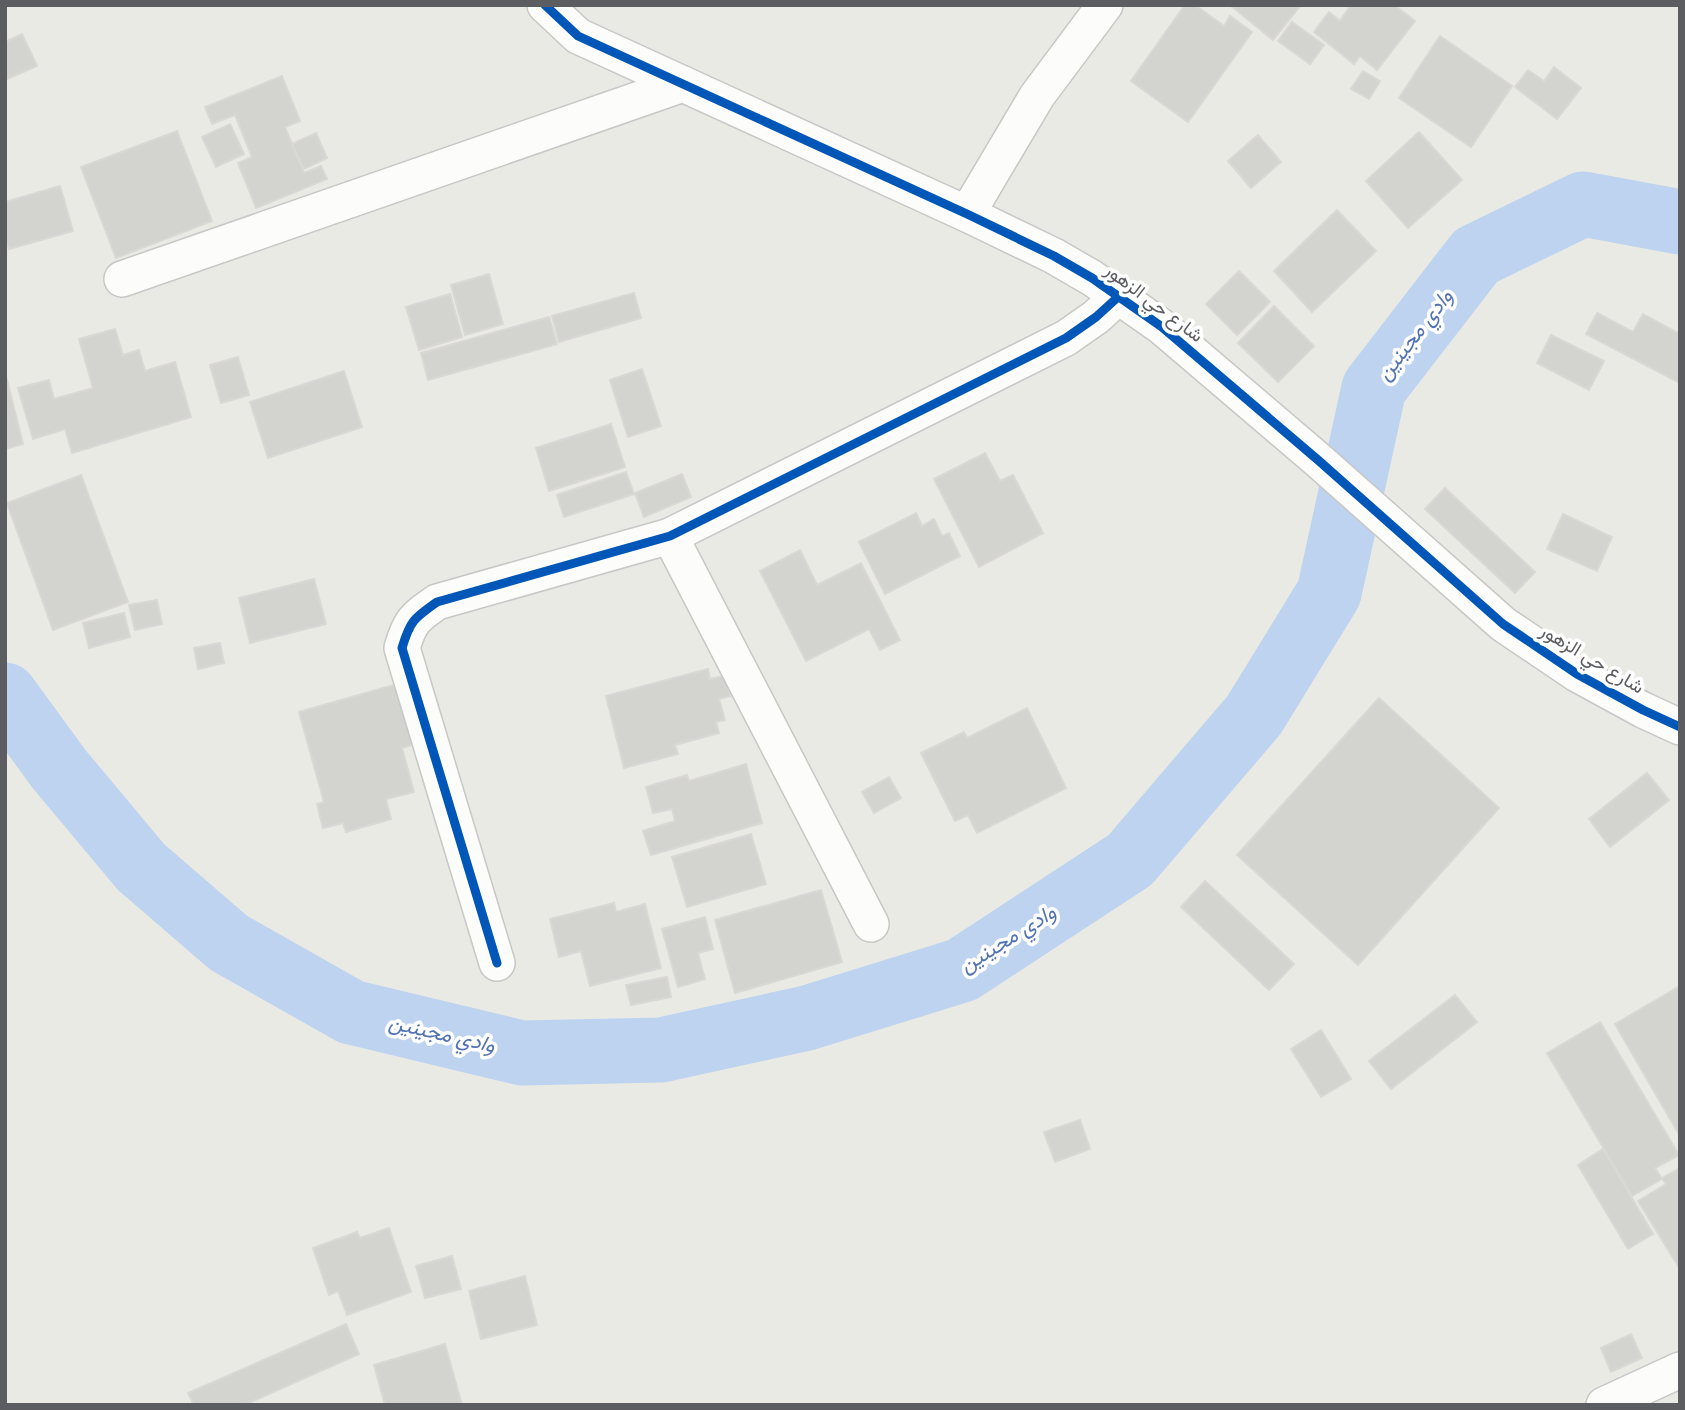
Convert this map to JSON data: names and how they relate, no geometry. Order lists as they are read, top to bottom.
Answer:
{
  "streets": {
    "street": ["شارع حي الزهور"]
  },
  "water": ["وادي مجينين"]
}
